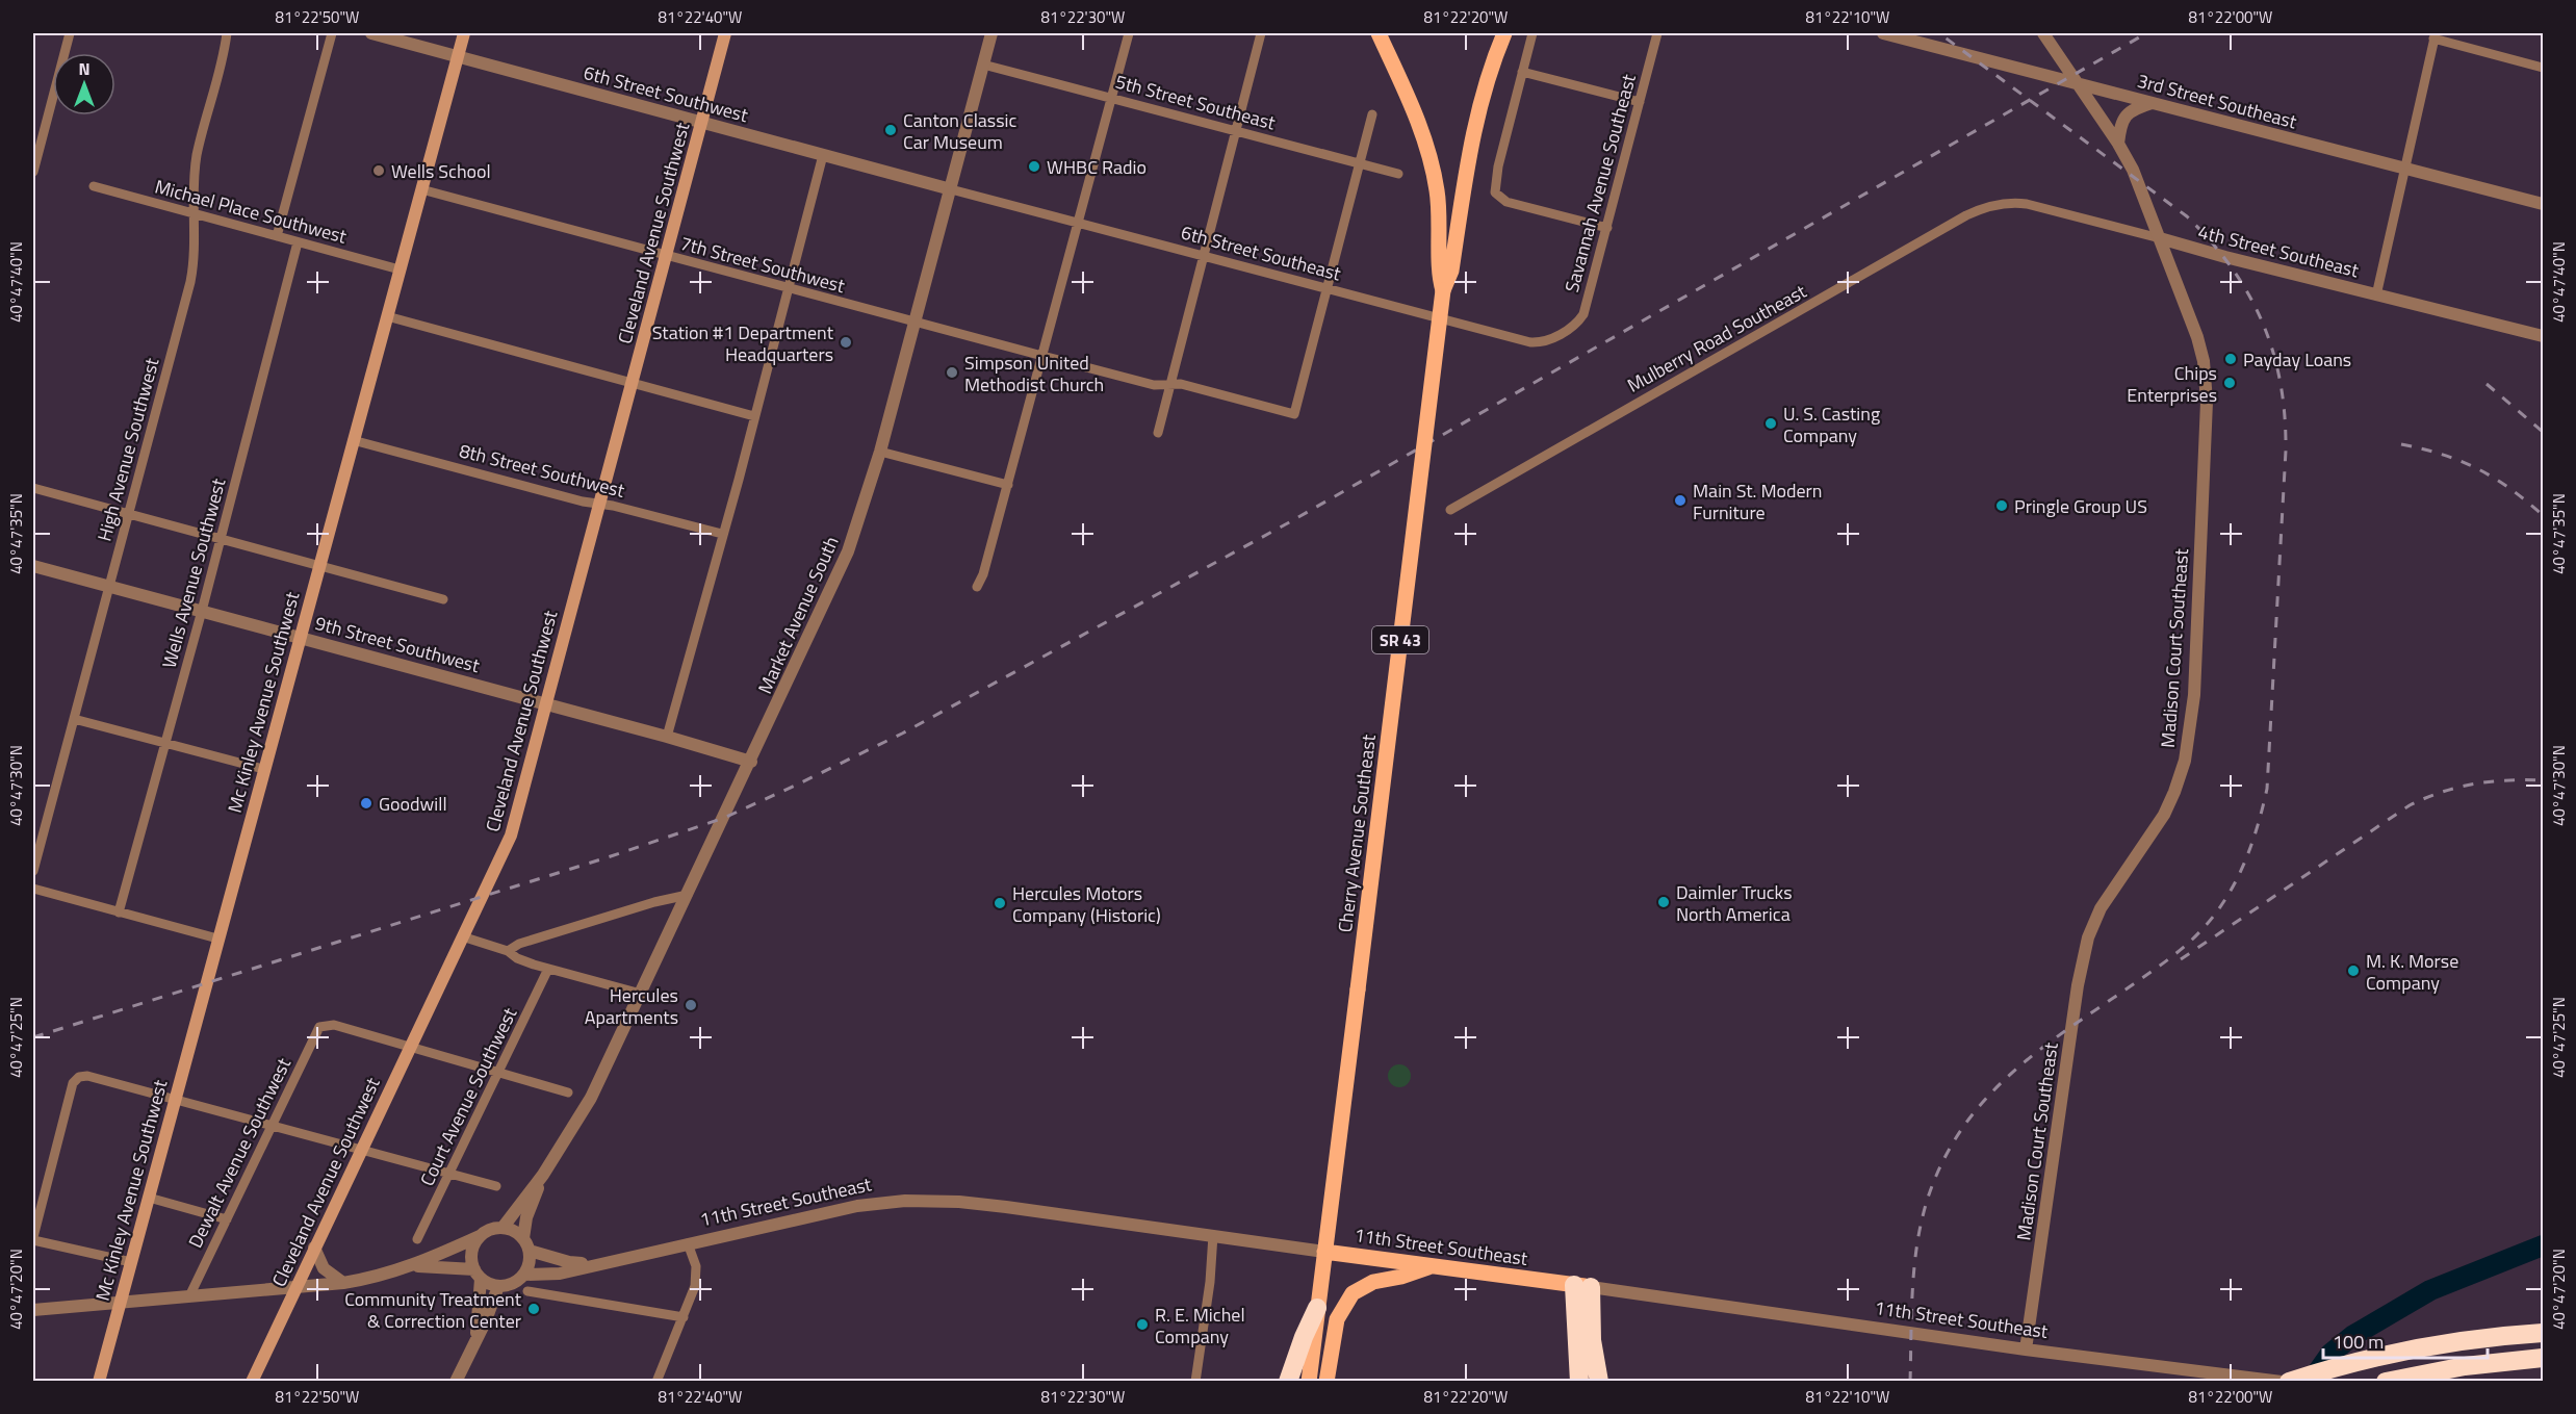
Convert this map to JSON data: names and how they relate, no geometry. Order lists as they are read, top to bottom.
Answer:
{
  "streets": {
    "main road": [
      "Cleveland Avenue Southwest",
      "SR 43",
      "Mc Kinley Avenue Southwest",
      "Cherry Avenue Southeast",
      "11th Street Southeast"
    ],
    "street": [
      "6th Street Southwest",
      "3rd Street Southeast",
      "5th Street Southeast",
      "Savannah Avenue Southeast",
      "Michael Place Southwest",
      "4th Street Southeast",
      "6th Street Southeast",
      "7th Street Southwest",
      "Mulberry Road Southeast",
      "High Avenue Southwest",
      "8th Street Southwest",
      "Wells Avenue Southwest",
      "Market Avenue South",
      "9th Street Southwest",
      "Madison Court Southeast",
      "Court Avenue Southwest",
      "Dewalt Avenue Southwest"
    ]
  },
  "crossings": [
    ["6th Street Southwest", "Cleveland Avenue Southwest"],
    ["6th Street Southwest", "6th Street Southeast"],
    ["6th Street Southwest", "Market Avenue South"],
    ["6th Street Southwest", "Mc Kinley Avenue Southwest"],
    ["3rd Street Southeast", "Madison Court Southeast"],
    ["5th Street Southeast", "Market Avenue South"],
    ["Savannah Avenue Southeast", "6th Street Southeast"],
    ["Michael Place Southwest", "High Avenue Southwest"],
    ["Michael Place Southwest", "Wells Avenue Southwest"],
    ["Michael Place Southwest", "Mc Kinley Avenue Southwest"],
    ["Cleveland Avenue Southwest", "7th Street Southwest"],
    ["Cleveland Avenue Southwest", "8th Street Southwest"],
    ["Cleveland Avenue Southwest", "9th Street Southwest"],
    ["Cleveland Avenue Southwest", "Dewalt Avenue Southwest"],
    ["4th Street Southeast", "Mulberry Road Southeast"],
    ["4th Street Southeast", "Madison Court Southeast"],
    ["6th Street Southeast", "7th Street Southwest"],
    ["6th Street Southeast", "Market Avenue South"],
    ["7th Street Southwest", "Market Avenue South"],
    ["7th Street Southwest", "Mc Kinley Avenue Southwest"],
    ["High Avenue Southwest", "9th Street Southwest"],
    ["8th Street Southwest", "Mc Kinley Avenue Southwest"],
    ["Wells Avenue Southwest", "9th Street Southwest"],
    ["Market Avenue South", "9th Street Southwest"],
    ["Market Avenue South", "11th Street Southeast"],
    ["9th Street Southwest", "Mc Kinley Avenue Southwest"],
    ["Madison Court Southeast", "11th Street Southeast"],
    ["Cherry Avenue Southeast", "11th Street Southeast"]
  ],
  "places": [
    "Canton Classic Car Museum",
    "WHBC Radio",
    "Wells School",
    "Station #1 Department Headquarters",
    "Payday Loans",
    "Simpson United Methodist Church",
    "Chips Enterprises",
    "U. S. Casting Company",
    "Main St. Modern Furniture",
    "Pringle Group US",
    "Goodwill",
    "Daimler Trucks North America",
    "Hercules Motors Company (Historic)",
    "M. K. Morse Company",
    "Hercules Apartments",
    "Community Treatment & Correction Center",
    "R. E. Michel Company"
  ],
  "scale_bar": "100 m",
  "north": "top",
  "coordinates": [
    "81°22'50\"W",
    "81°22'40\"W",
    "81°22'30\"W",
    "81°22'20\"W",
    "81°22'10\"W",
    "81°22'00\"W",
    "40°47'40\"N",
    "40°47'35\"N",
    "40°47'30\"N",
    "40°47'25\"N",
    "40°47'20\"N"
  ]
}
